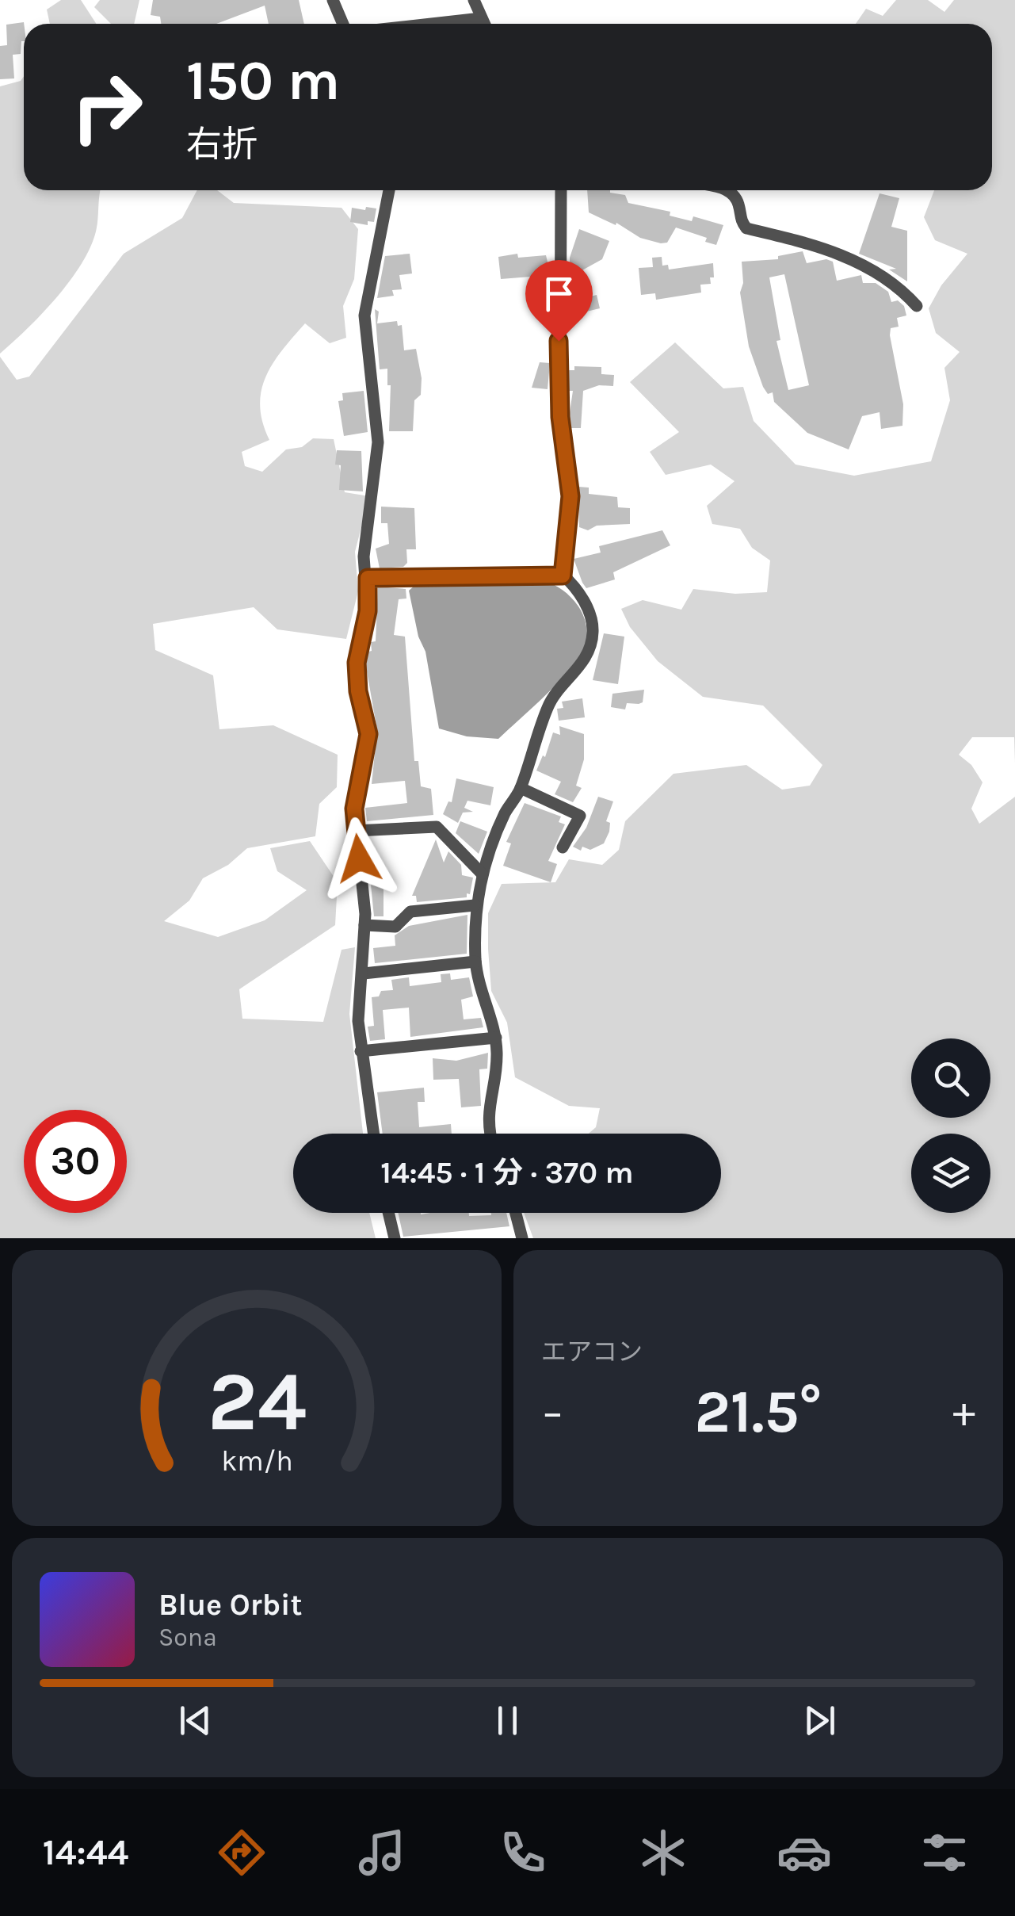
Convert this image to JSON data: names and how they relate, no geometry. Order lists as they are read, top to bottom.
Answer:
{
  "page": {
    "turn": ["150 m", "右折"],
    "limit": "30",
    "trip": "14:45 · 1 分 · 370 m",
    "tile": "エアコン",
    "heat": ["−", "21.5°", "+"],
    "song": ["Blue Orbit", "Sona"],
    "tabs": "14:44",
    "gauge": ["24", "km/h"]
  }
}
